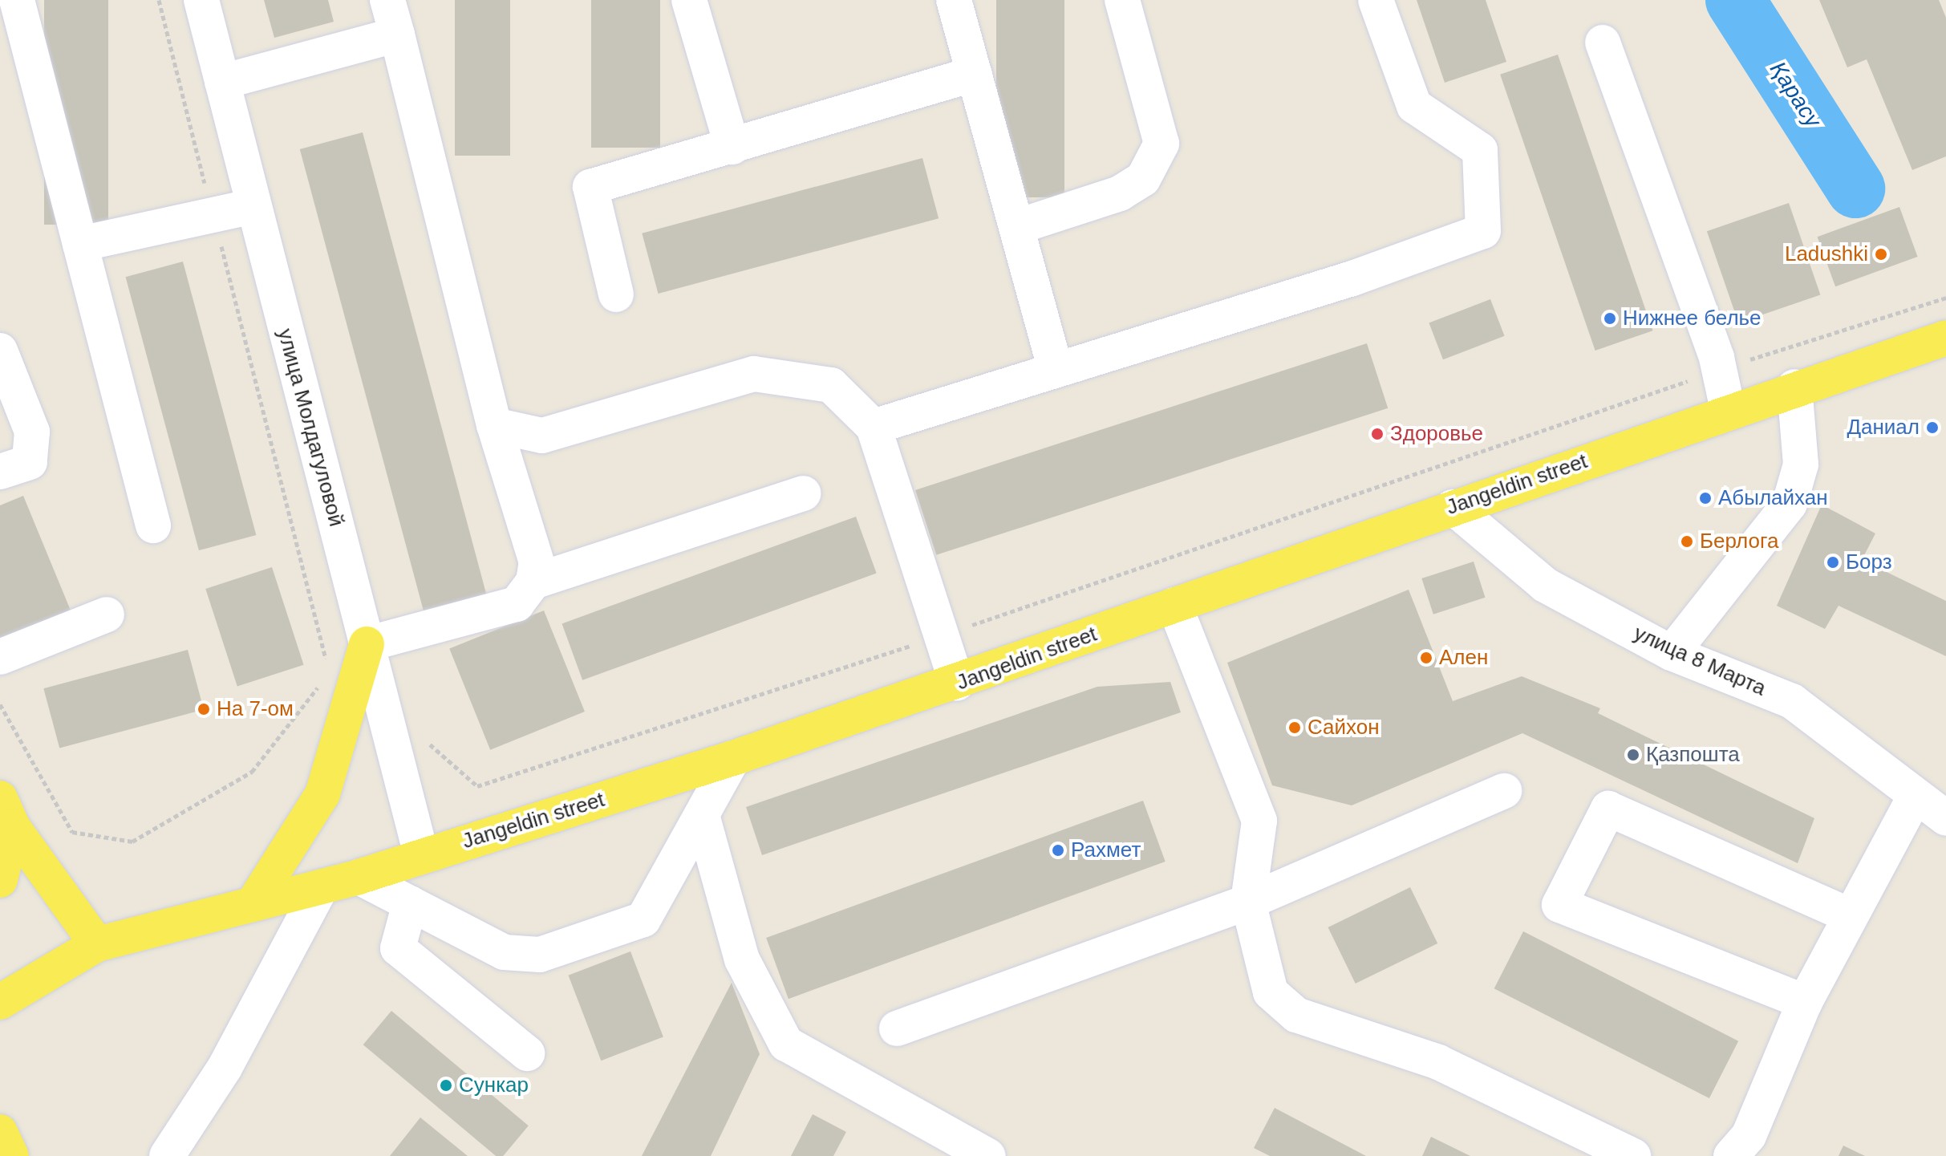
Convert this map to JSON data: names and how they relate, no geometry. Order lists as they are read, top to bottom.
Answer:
{
  "streets": {
    "main road": ["Jangeldin street"],
    "street": ["улица Молдагуловой", "улица 8 Марта"]
  },
  "crossings": [
    ["улица Молдагуловой", "Jangeldin street"],
    ["Jangeldin street", "улица 8 Марта"]
  ],
  "water": ["Қарасу"],
  "places": [
    "Ladushki",
    "Нижнее белье",
    "Даниал",
    "Здоровье",
    "Абылайхан",
    "Берлога",
    "Борз",
    "Ален",
    "На 7-ом",
    "Сайхон",
    "Қазпошта",
    "Рахмет",
    "Сункар"
  ]
}
